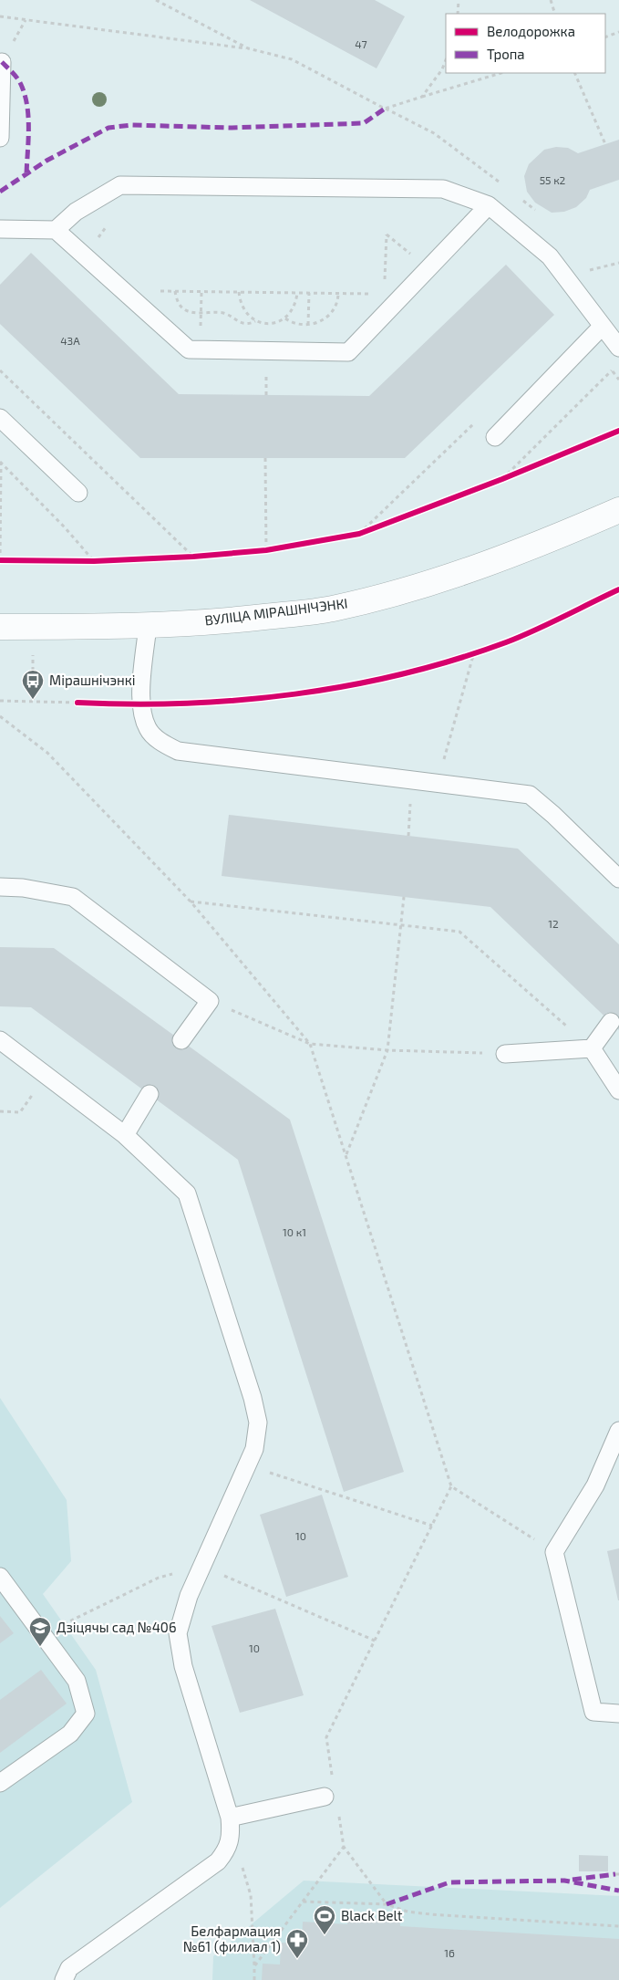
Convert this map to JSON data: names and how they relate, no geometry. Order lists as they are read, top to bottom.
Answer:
{
  "streets": {
    "main road": ["ВУЛІЦА МІРАШНІЧЭНКІ"]
  },
  "places": {
    "bus stop": ["Мірашнічэнкі"],
    "school or university": ["Дзіцячы сад №406"],
    "sports": ["Black Belt"],
    "pharmacy": ["Белфармация №61 (филиал 1)"]
  },
  "house_numbers": [
    "47",
    "55 к2",
    "43А",
    "12",
    "10 к1",
    "10",
    "10",
    "16"
  ],
  "legend": ["Велодорожка", "Тропа"]
}
